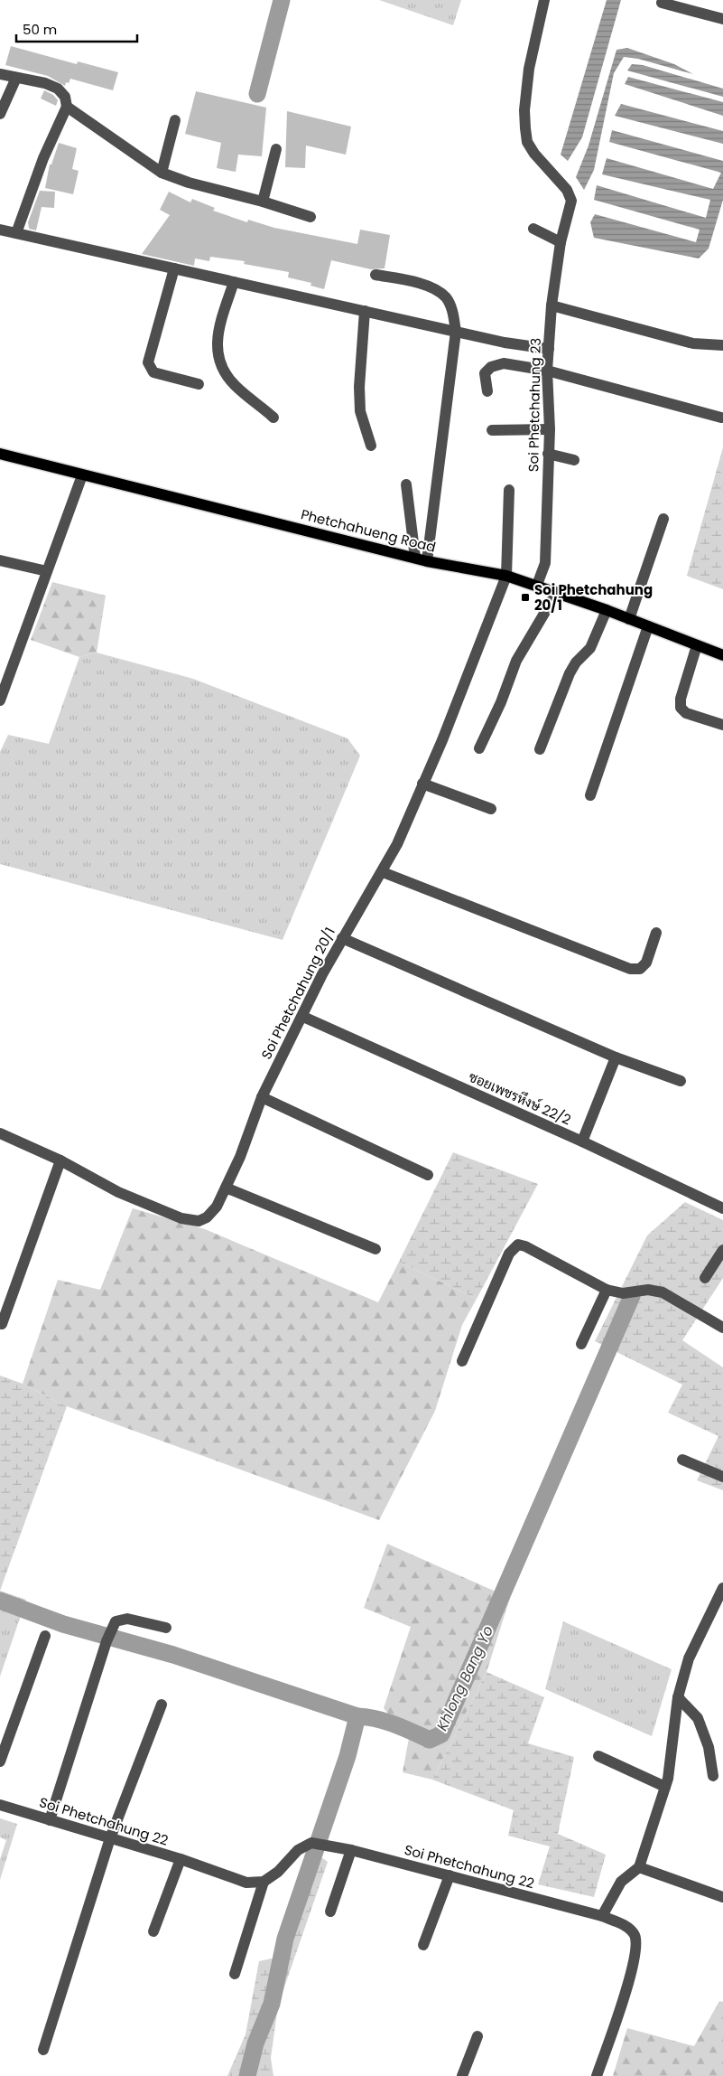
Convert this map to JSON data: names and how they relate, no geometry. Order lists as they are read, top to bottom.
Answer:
{
  "streets": {
    "main road": ["Phetchahueng Road"],
    "street": [
      "Soi Phetchahung 23",
      "Soi Phetchahung 20/1",
      "ซอยเพชรหึงษ์ 22/2",
      "Soi Phetchahung 22"
    ]
  },
  "crossings": [
    ["Soi Phetchahung 23", "Phetchahueng Road"],
    ["Phetchahueng Road", "Soi Phetchahung 20/1"],
    ["Soi Phetchahung 20/1", "ซอยเพชรหึงษ์ 22/2"]
  ],
  "water": ["Khlong Bang Yo"],
  "places": {
    "transit": ["Soi Phetchahung 20/1"]
  },
  "scale_bar": "50 m"
}
